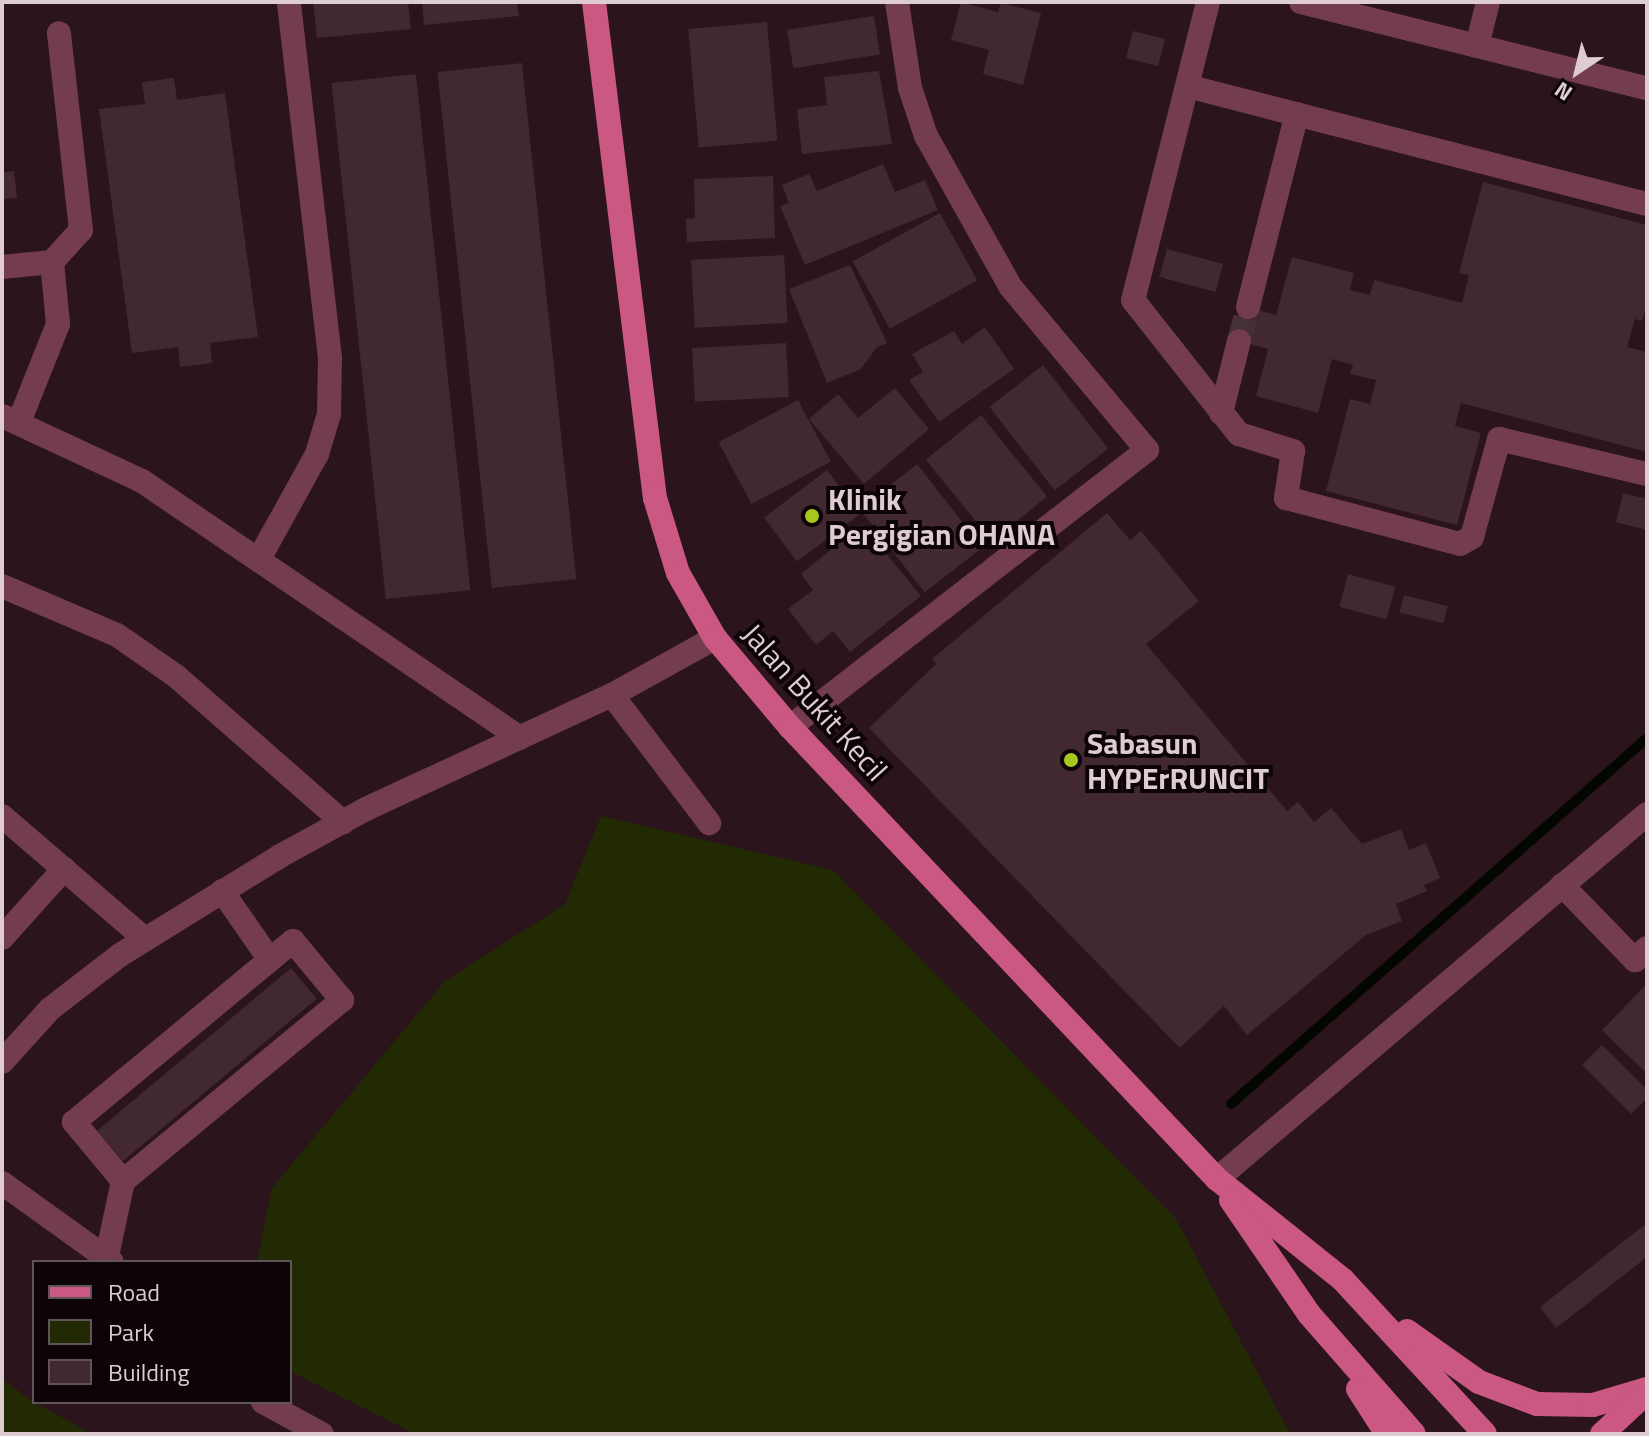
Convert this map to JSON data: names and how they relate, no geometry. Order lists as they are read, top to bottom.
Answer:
{
  "streets": {
    "main road": ["Jalan Bukit Kecil"]
  },
  "places": ["Klinik Pergigian OHANA", "Sabasun HYPErRUNCIT"],
  "legend": ["Road", "Park", "Building"],
  "north": "bottom left"
}
